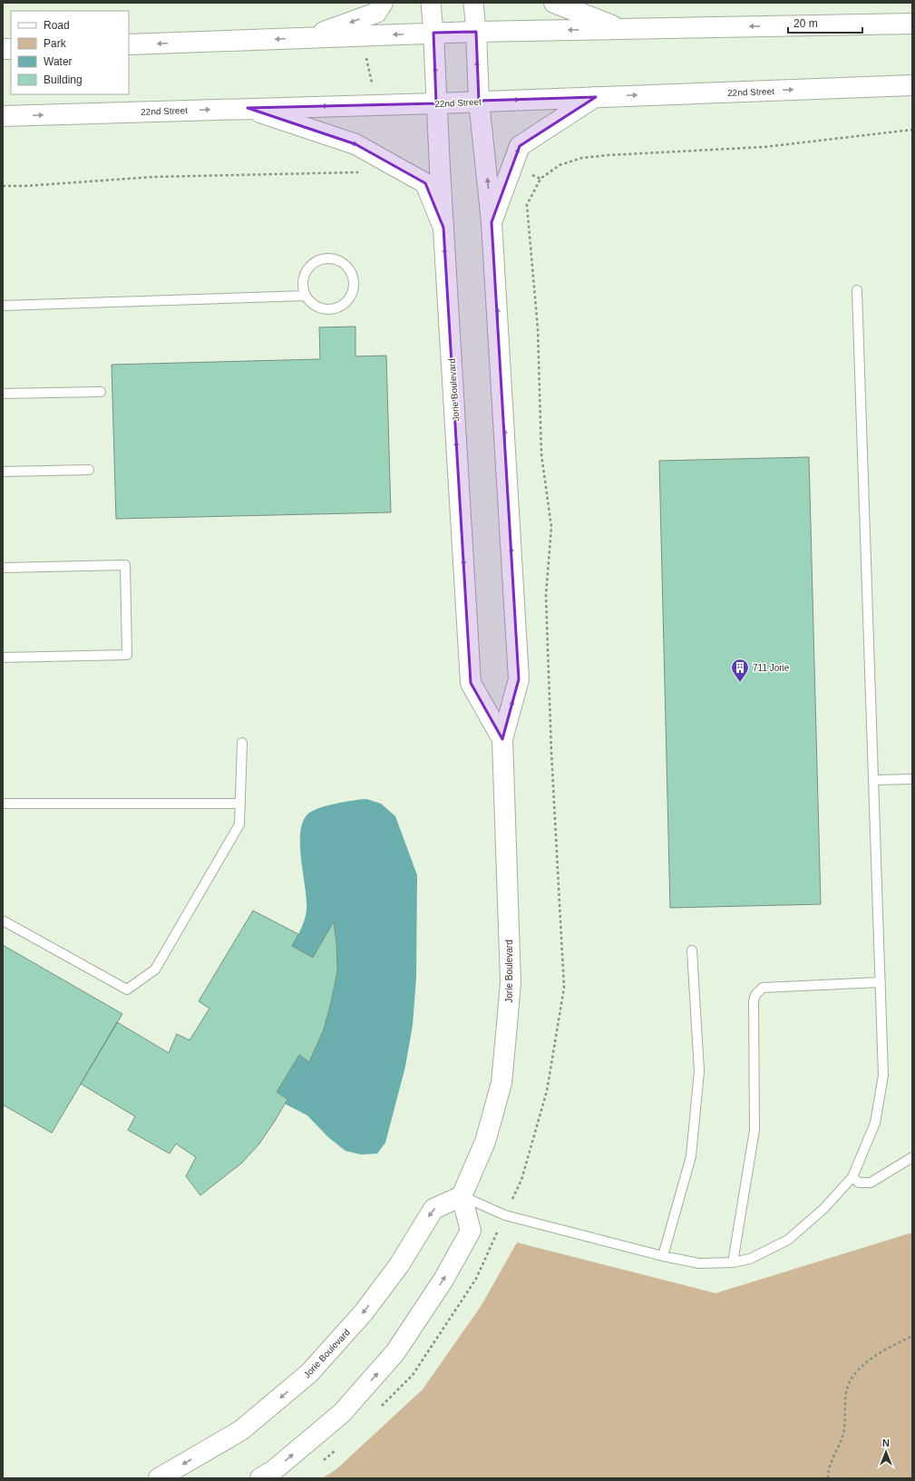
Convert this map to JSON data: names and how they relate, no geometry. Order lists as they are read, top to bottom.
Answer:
{
  "streets": {
    "main road": ["22nd Street", "Jorie Boulevard"]
  },
  "crossings": [
    ["22nd Street", "Jorie Boulevard"]
  ],
  "places": {
    "building": ["711 Jorie"]
  },
  "legend": [
    "Road",
    "Park",
    "Water",
    "Building"
  ],
  "scale_bar": "20 m",
  "north": "top"
}
